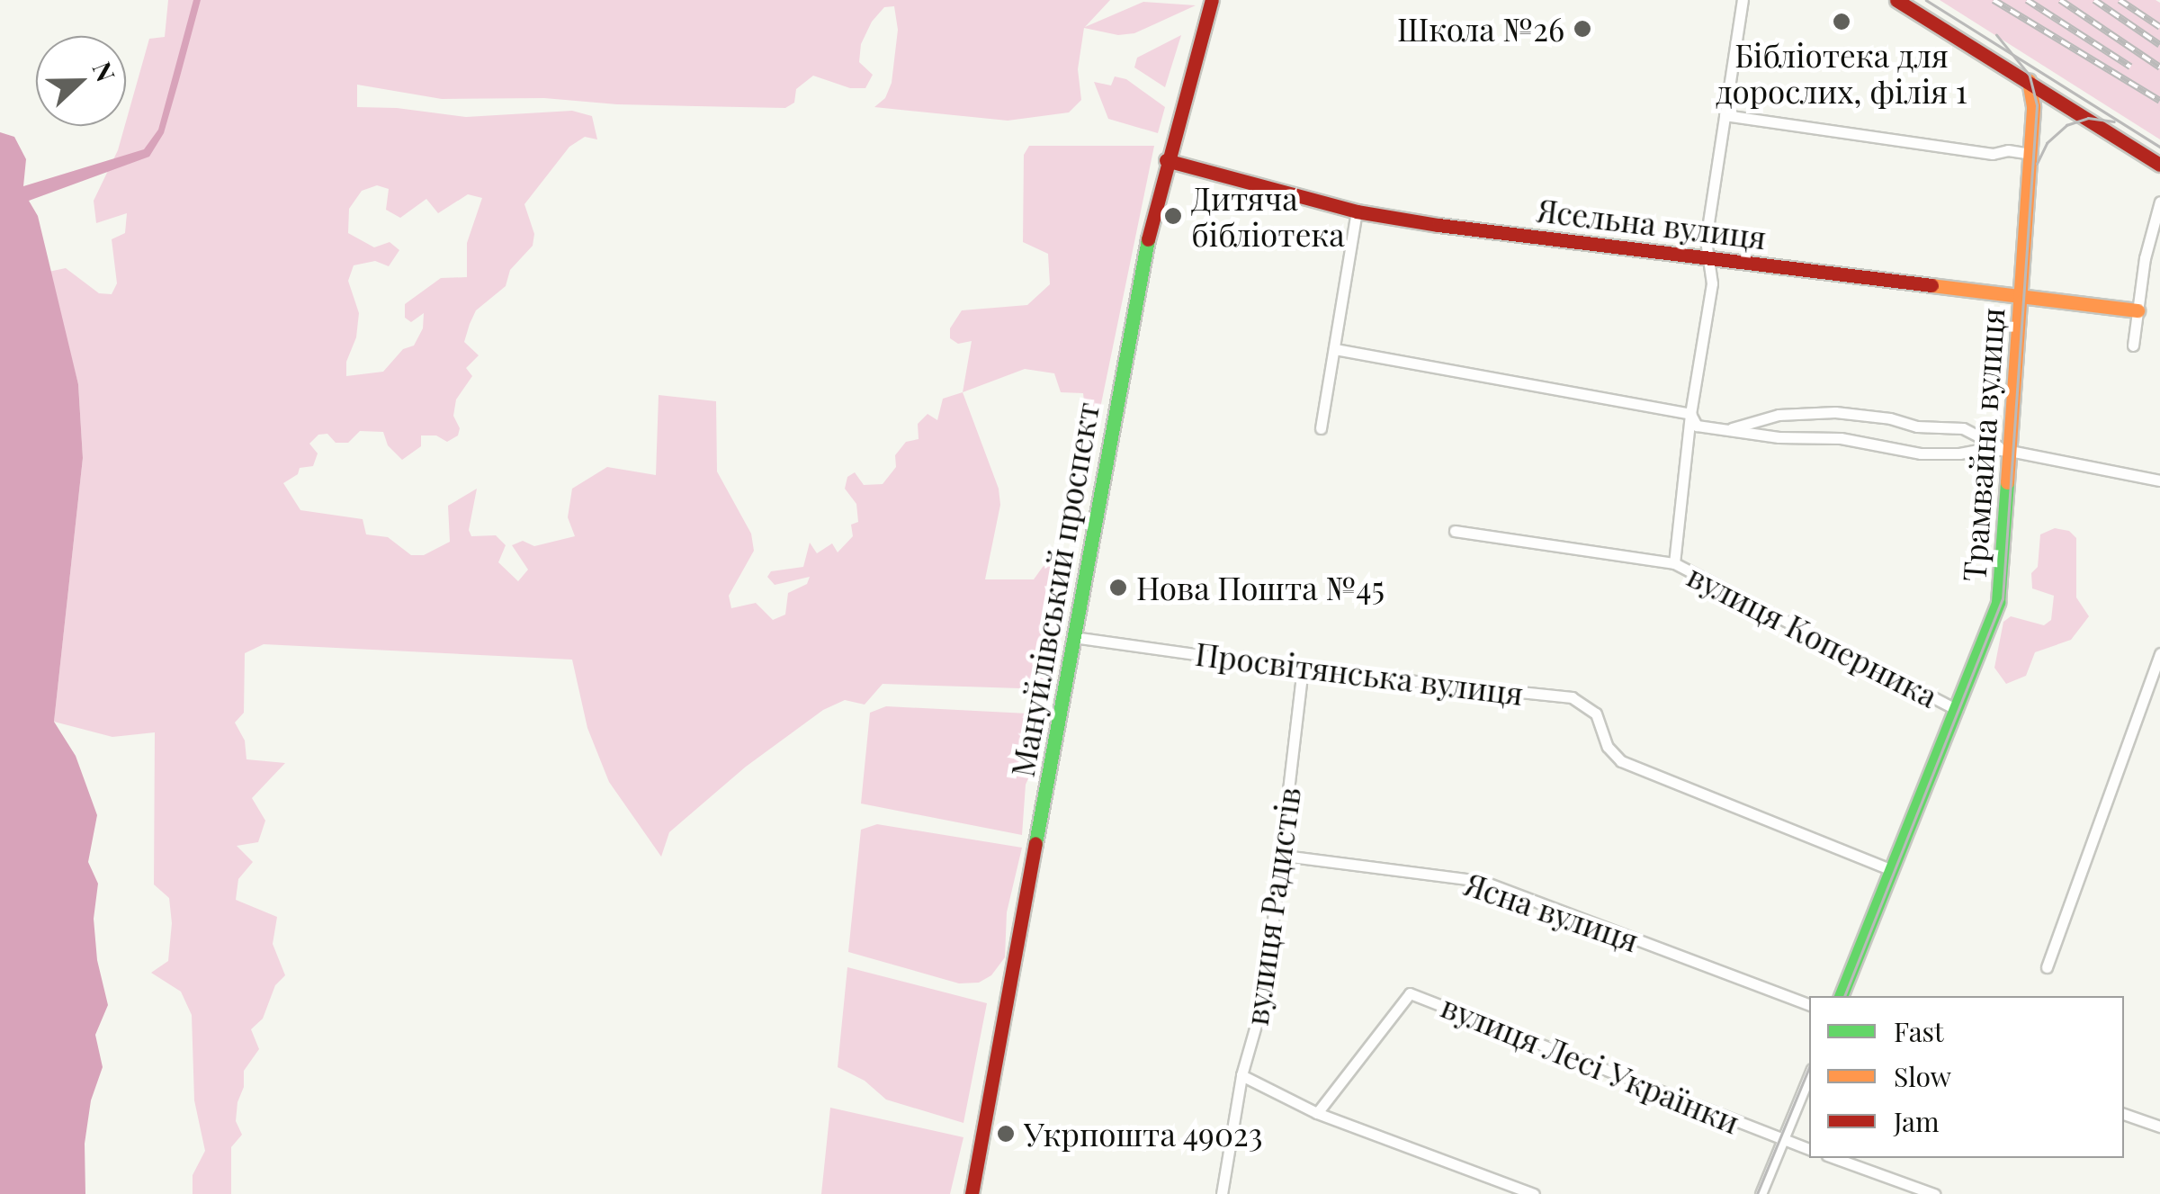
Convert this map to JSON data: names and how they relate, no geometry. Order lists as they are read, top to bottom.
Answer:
{
  "streets": {
    "street": [
      "Ясельна вулиця",
      "Трамвайна вулиця",
      "Мануйлівський проспект",
      "вулиця Коперника",
      "Просвітянська вулиця",
      "вулиця Радистів",
      "Ясна вулиця",
      "вулиця Лесі Українки"
    ]
  },
  "crossings": [
    ["Ясельна вулиця", "Трамвайна вулиця"],
    ["Ясельна вулиця", "Мануйлівський проспект"],
    ["Трамвайна вулиця", "вулиця Коперника"],
    ["Трамвайна вулиця", "Просвітянська вулиця"],
    ["Мануйлівський проспект", "Просвітянська вулиця"],
    ["Просвітянська вулиця", "вулиця Радистів"],
    ["вулиця Радистів", "Ясна вулиця"]
  ],
  "places": [
    "Бiблiотека для дорослих, фiлiя 1",
    "Школа №26",
    "Дитяча бібліотека",
    "Нова Пошта №45",
    "Укрпошта 49023"
  ],
  "legend": ["Fast", "Slow", "Jam"],
  "north": "right"
}
